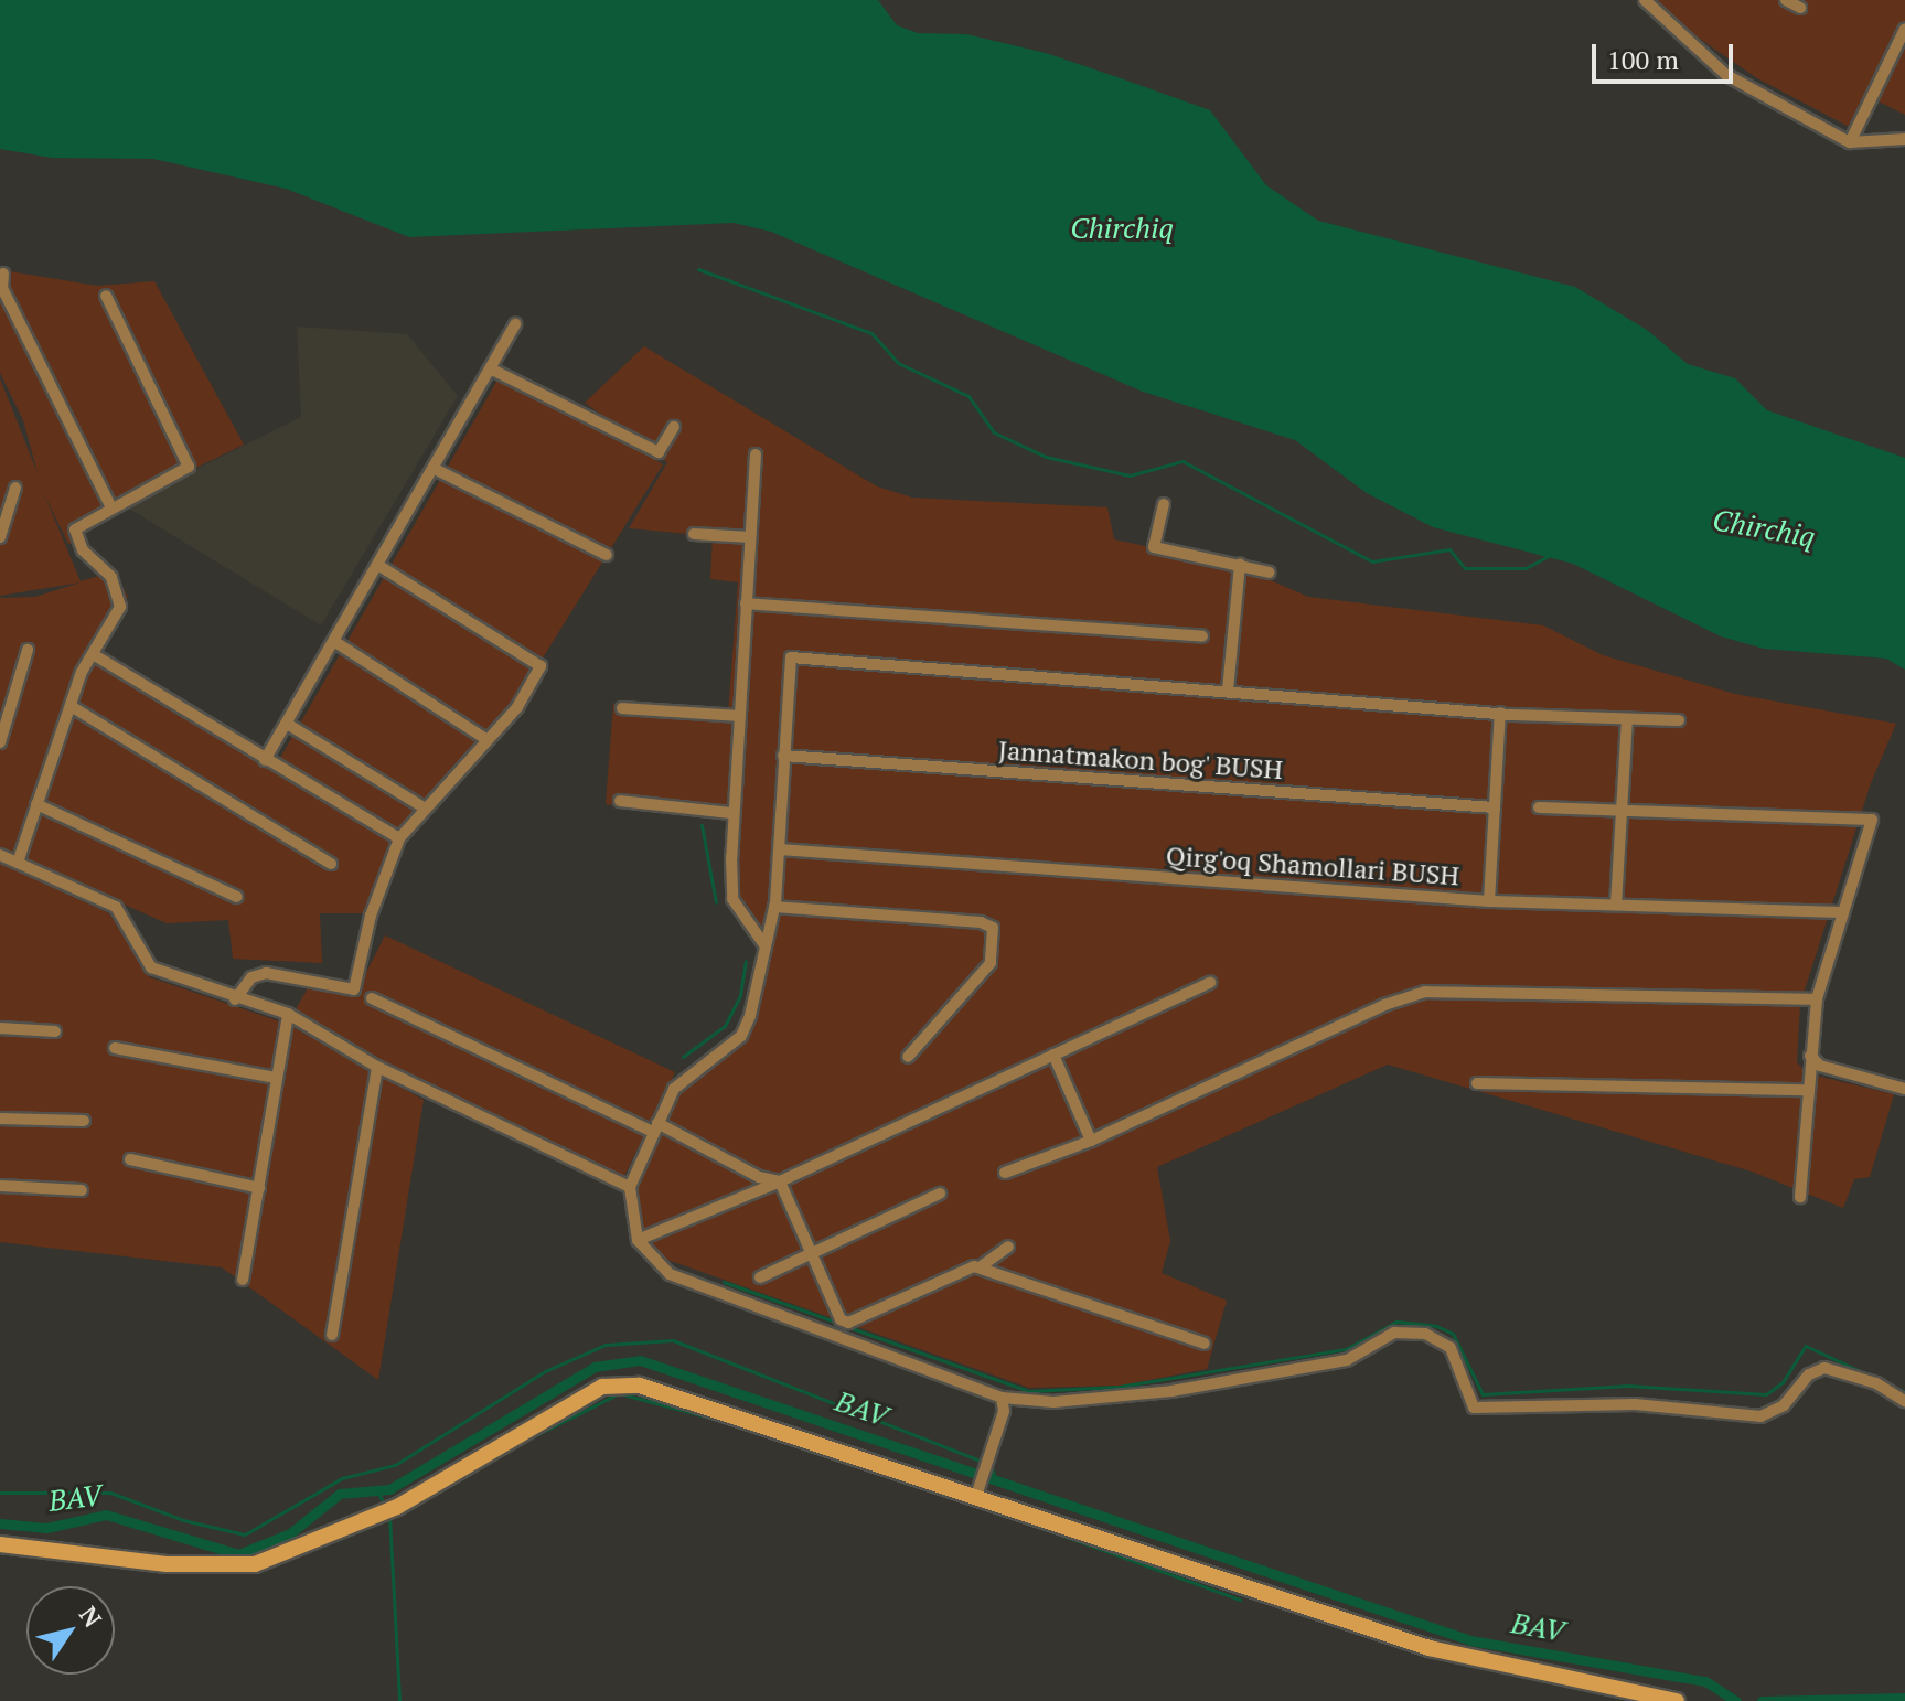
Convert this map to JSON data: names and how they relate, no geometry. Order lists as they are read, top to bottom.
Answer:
{
  "streets": {
    "street": ["Jannatmakon bog' BUSH", "Qirg'oq Shamollari BUSH"]
  },
  "water": ["Chirchiq", "BAV"],
  "scale_bar": "100 m",
  "north": "top right"
}
